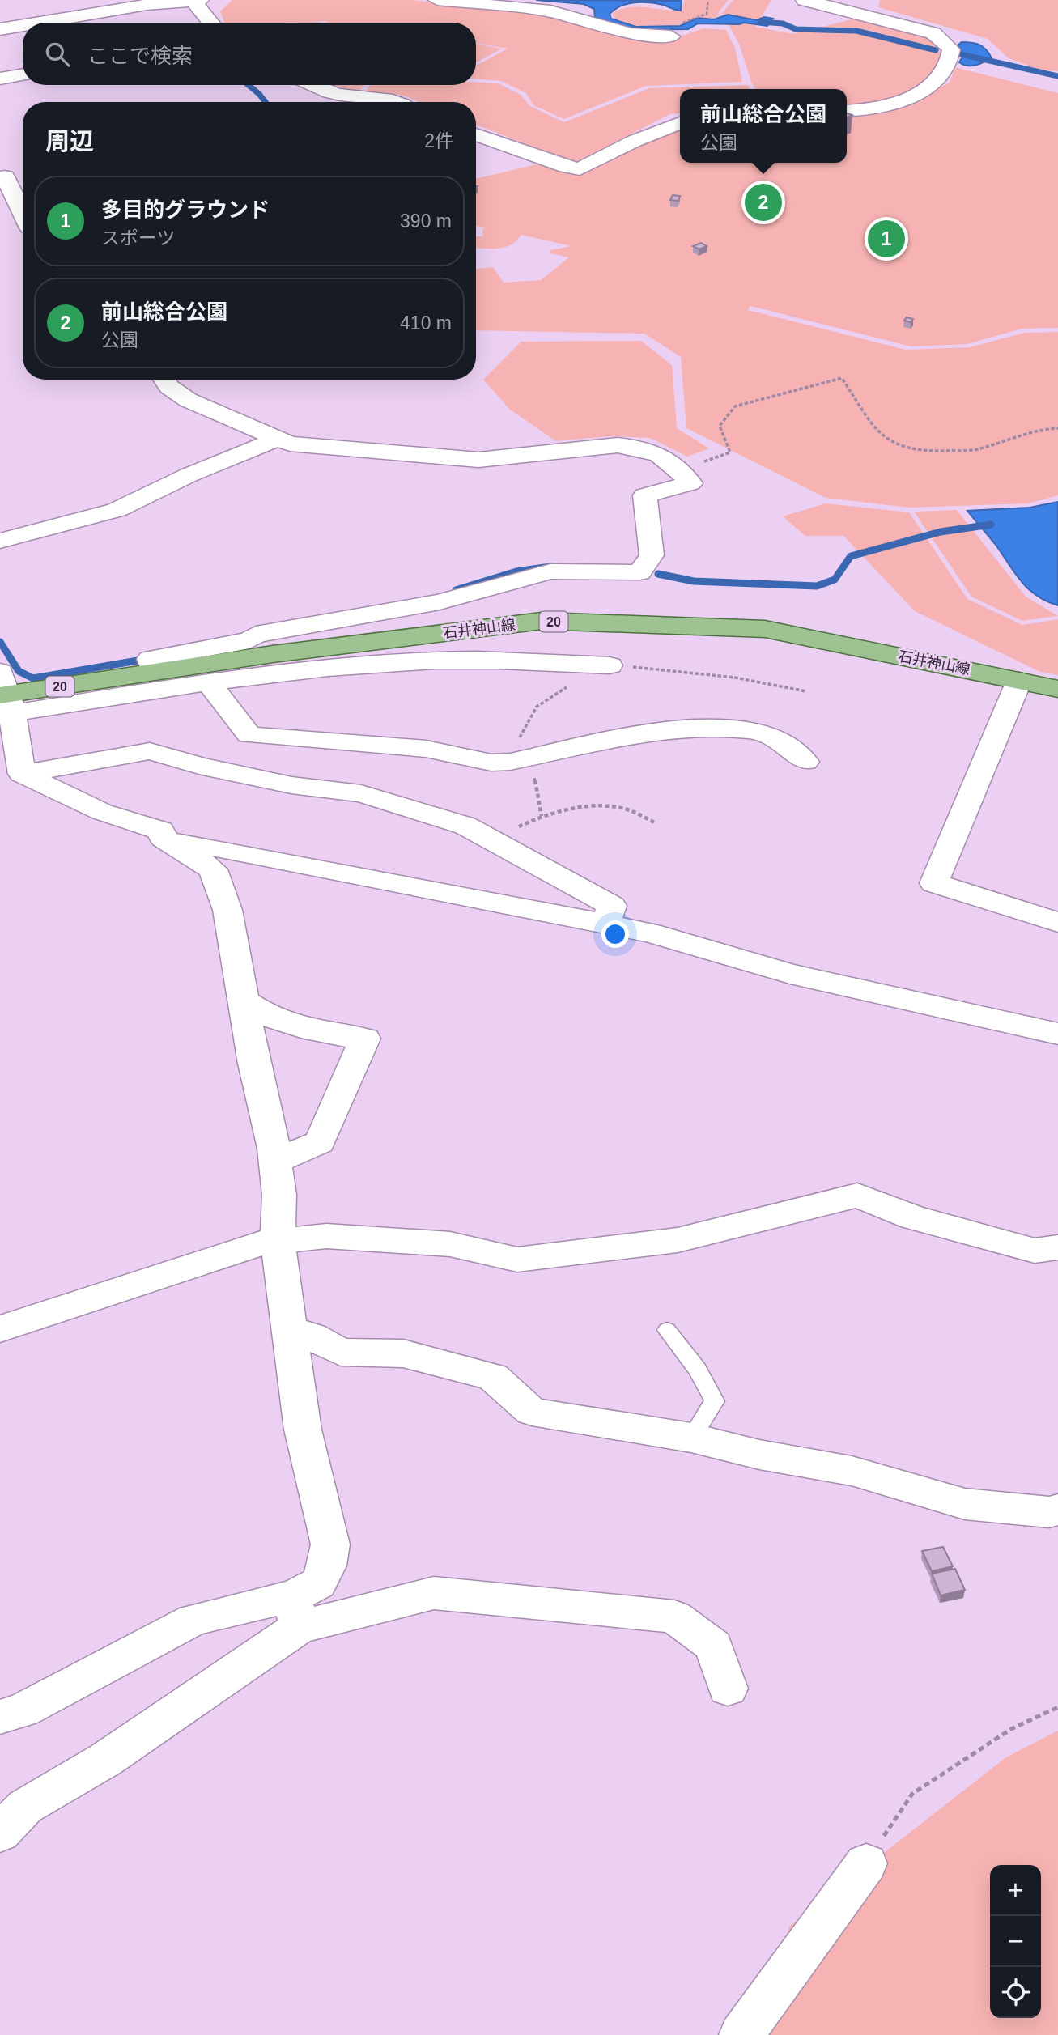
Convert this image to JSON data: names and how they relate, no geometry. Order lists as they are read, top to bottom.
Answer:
{
  "streets": {
    "main road": ["20", "石井神山線"]
  },
  "page": {
    "search": "ここで検索",
    "popup": ["前山総合公園", "公園"],
    "heading": ["周辺", "2件"],
    "list": [
      {
        "mark": "1",
        "name": "多目的グラウンド",
        "note": "スポーツ",
        "value": "390 m"
      },
      {
        "mark": "2",
        "name": "前山総合公園",
        "note": "公園",
        "value": "410 m"
      }
    ],
    "pins": ["2", "1"],
    "map_buttons": ["+", "−"]
  }
}
